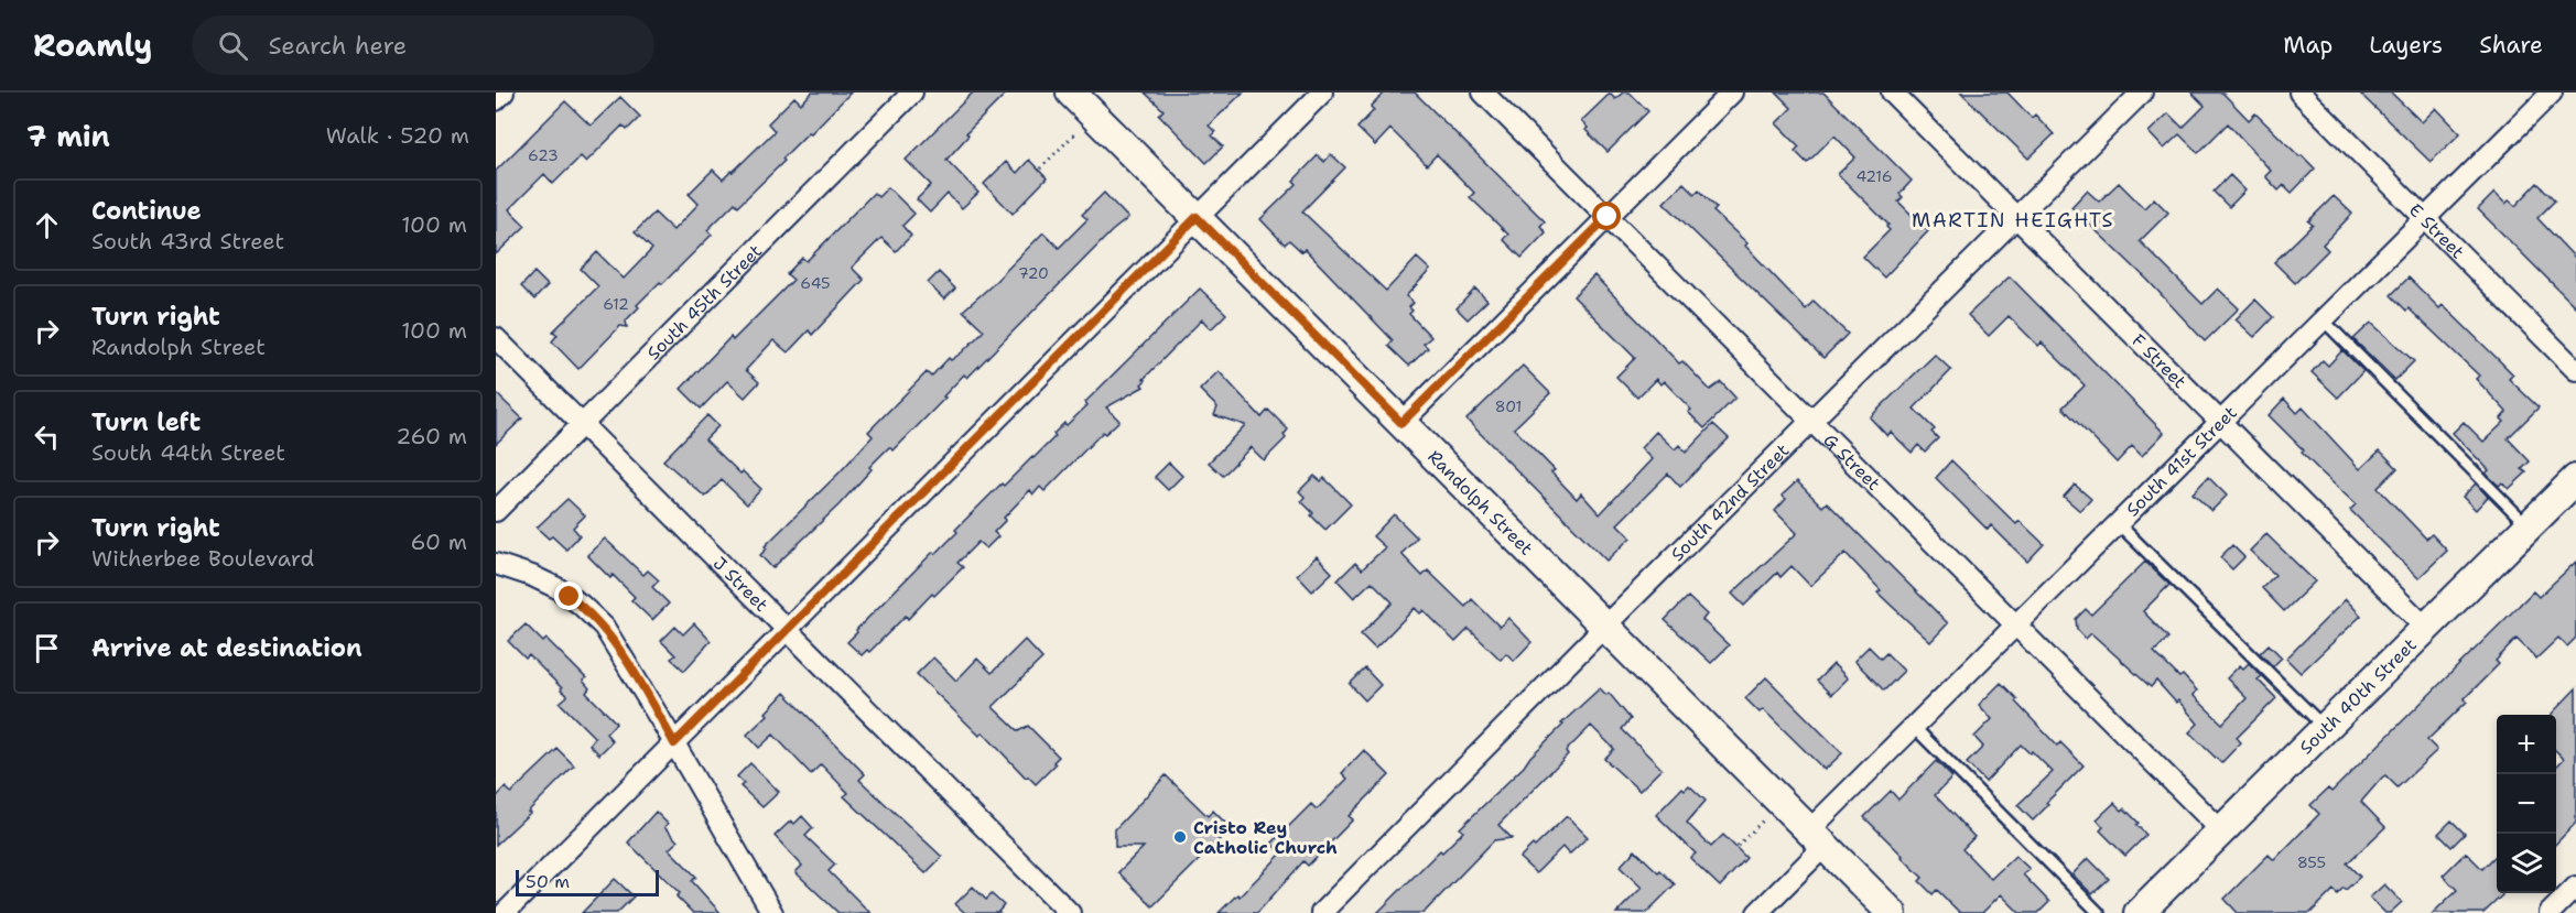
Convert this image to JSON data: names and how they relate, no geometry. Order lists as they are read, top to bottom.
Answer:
{
  "streets": {
    "main road": ["Randolph Street", "South 40th Street"],
    "street": [
      "E Street",
      "South 45th Street",
      "F Street",
      "G Street",
      "South 41st Street",
      "South 42nd Street",
      "J Street"
    ]
  },
  "crossings": [
    ["E Street", "South 41st Street"],
    ["South 45th Street", "J Street"],
    ["F Street", "South 41st Street"],
    ["F Street", "South 42nd Street"],
    ["F Street", "South 40th Street"],
    ["G Street", "South 41st Street"],
    ["G Street", "South 42nd Street"],
    ["G Street", "South 40th Street"],
    ["South 41st Street", "Randolph Street"],
    ["South 42nd Street", "Randolph Street"]
  ],
  "districts": ["MARTIN HEIGHTS"],
  "places": ["Cristo Rey Catholic Church"],
  "house_numbers": [
    "623",
    "4216",
    "720",
    "645",
    "612",
    "801",
    "855"
  ],
  "scale_bar": "50 m",
  "page": {
    "header": "Roamly",
    "search": "Search here",
    "nav": ["Map", "Layers", "Share"],
    "heading": ["7 min", "Walk · 520 m"],
    "list": [
      ["Continue", "South 43rd Street", "100 m"],
      ["Turn right", "Randolph Street", "100 m"],
      ["Turn left", "South 44th Street", "260 m"],
      ["Turn right", "Witherbee Boulevard", "60 m"],
      "Arrive at destination"
    ],
    "map_buttons": ["+", "−"],
    "scale": "50 m"
  }
}
